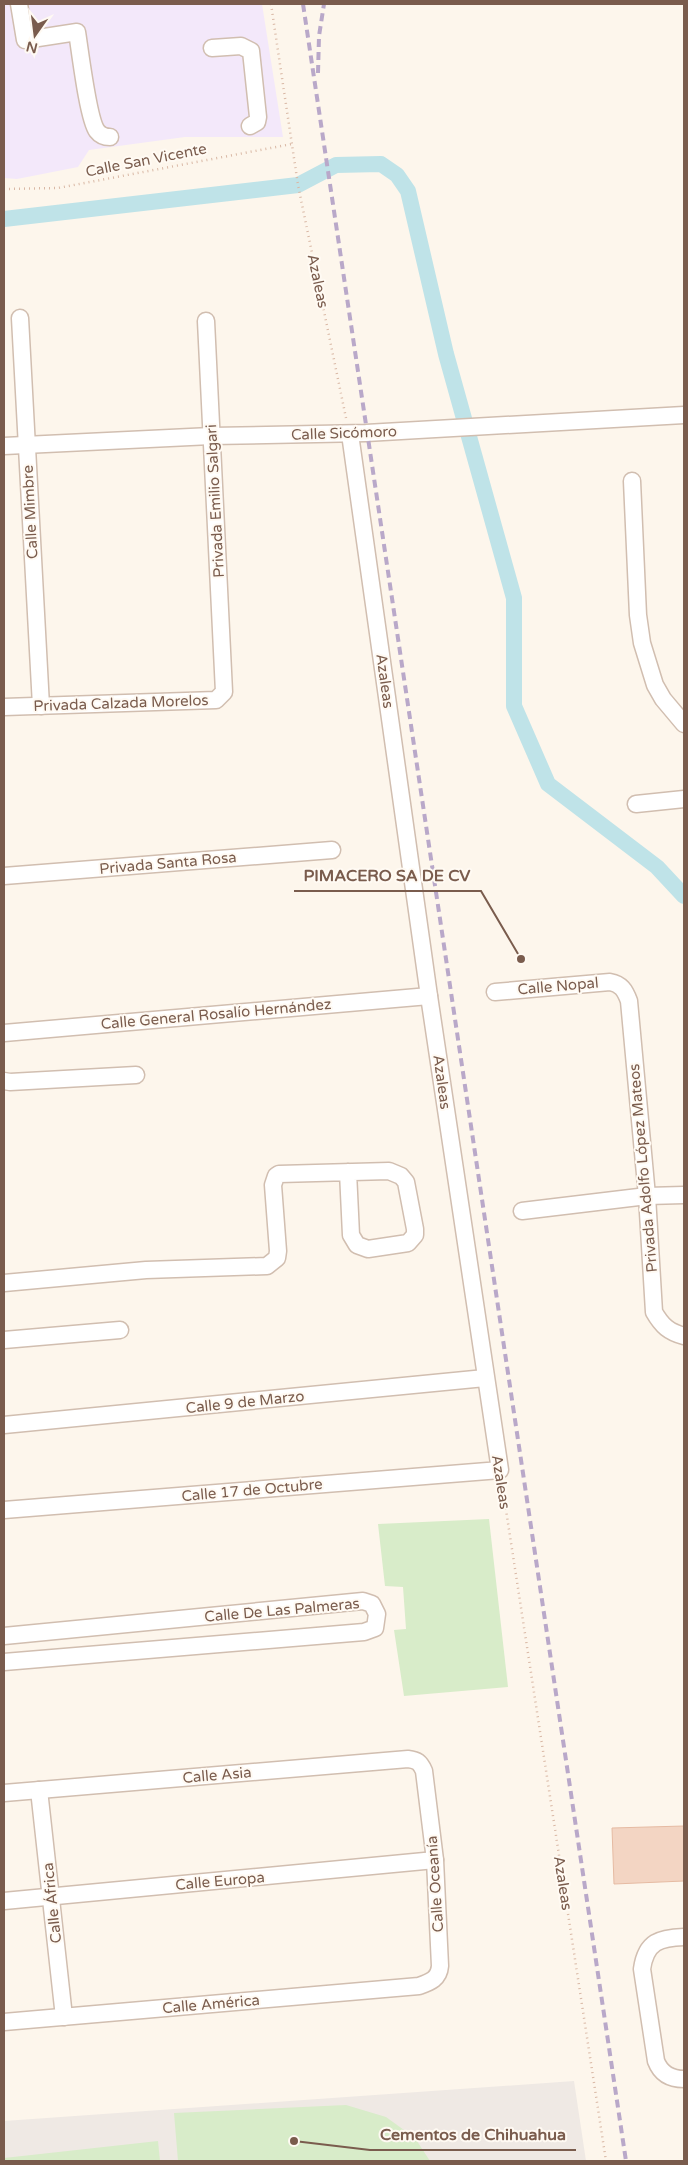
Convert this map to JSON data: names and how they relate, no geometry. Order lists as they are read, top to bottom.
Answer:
{
  "streets": {
    "street": [
      "Azaleas",
      "Calle Sicómoro",
      "Privada Emilio Salgari",
      "Calle Mimbre",
      "Privada Calzada Morelos",
      "Privada Santa Rosa",
      "Calle Nopal",
      "Calle General Rosalío Hernández",
      "Privada Adolfo López Mateos",
      "Calle 9 de Marzo",
      "Calle 17 de Octubre",
      "Calle De Las Palmeras",
      "Calle Asia",
      "Calle Europa",
      "Calle Oceanía",
      "Calle África",
      "Calle América"
    ],
    "path": ["Calle San Vicente"]
  },
  "crossings": [
    ["Calle San Vicente", "Azaleas"],
    ["Azaleas", "Calle Sicómoro"],
    ["Azaleas", "Calle General Rosalío Hernández"],
    ["Azaleas", "Calle 9 de Marzo"],
    ["Azaleas", "Calle 17 de Octubre"],
    ["Calle Sicómoro", "Privada Emilio Salgari"],
    ["Calle Sicómoro", "Calle Mimbre"],
    ["Privada Emilio Salgari", "Privada Calzada Morelos"],
    ["Calle Mimbre", "Privada Calzada Morelos"],
    ["Calle Nopal", "Privada Adolfo López Mateos"],
    ["Calle Asia", "Calle Oceanía"],
    ["Calle Asia", "Calle África"],
    ["Calle Europa", "Calle Oceanía"],
    ["Calle Europa", "Calle África"],
    ["Calle Oceanía", "Calle América"],
    ["Calle África", "Calle América"]
  ],
  "places": ["PIMACERO SA DE CV", "Cementos de Chihuahua"],
  "north": "bottom"
}
